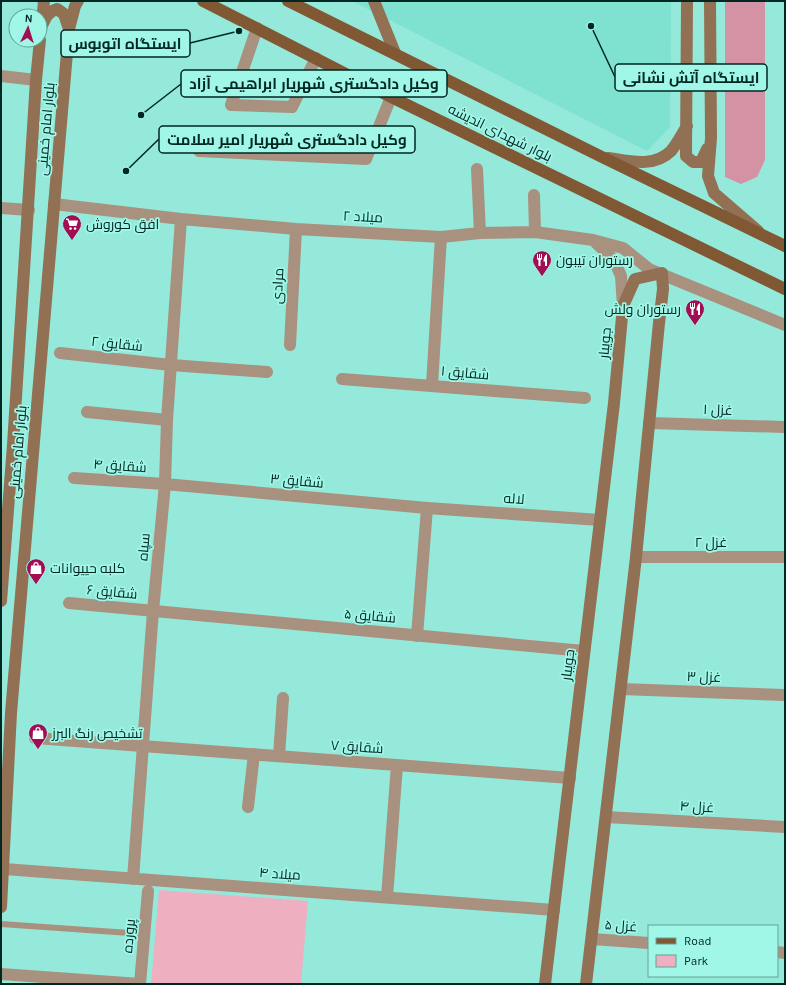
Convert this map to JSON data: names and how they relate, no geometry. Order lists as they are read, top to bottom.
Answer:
{
  "streets": {
    "main road": ["بلوار شهدای اندیشه"],
    "street": [
      "بلوار امام خمینی",
      "میلاد ۲",
      "مرادی",
      "جویبار",
      "شقایق ۲",
      "شقایق ۱",
      "غزل ۱",
      "شقایق ۴",
      "شقایق ۳",
      "لاله",
      "غزل ۲",
      "سپاه",
      "شقایق ۶",
      "شقایق ۵",
      "غزل ۳",
      "شقایق ۷",
      "غزل ۴",
      "میلاد ۴",
      "غزل ۵",
      "پرورده"
    ]
  },
  "crossings": [
    ["بلوار امام خمینی", "میلاد ۲"],
    ["بلوار امام خمینی", "میلاد ۴"],
    ["میلاد ۲", "مرادی"],
    ["میلاد ۲", "جویبار"],
    ["میلاد ۲", "سپاه"],
    ["جویبار", "لاله"],
    ["جویبار", "شقایق ۵"],
    ["جویبار", "شقایق ۷"],
    ["جویبار", "میلاد ۴"],
    ["شقایق ۲", "سپاه"],
    ["شقایق ۴", "شقایق ۳"],
    ["شقایق ۴", "سپاه"],
    ["شقایق ۳", "لاله"],
    ["شقایق ۳", "سپاه"],
    ["سپاه", "شقایق ۶"],
    ["سپاه", "شقایق ۵"],
    ["سپاه", "شقایق ۷"],
    ["سپاه", "میلاد ۴"],
    ["شقایق ۶", "شقایق ۵"]
  ],
  "places": {
    "other": [
      "ایستگاه آتش نشانی",
      "ایستگاه اتوبوس",
      "وکیل دادگستری شهریار ابراهیمی آزاد",
      "وکیل دادگستری شهریار امیر سلامت"
    ],
    "supermarket": ["افق کوروش"],
    "restaurant": ["رستوران تیبون", "رستوران ولش"],
    "shop": ["کلبه حییوانات", "تشخیص رنگ البرز"]
  },
  "legend": ["Road", "Park"],
  "north": "top"
}
